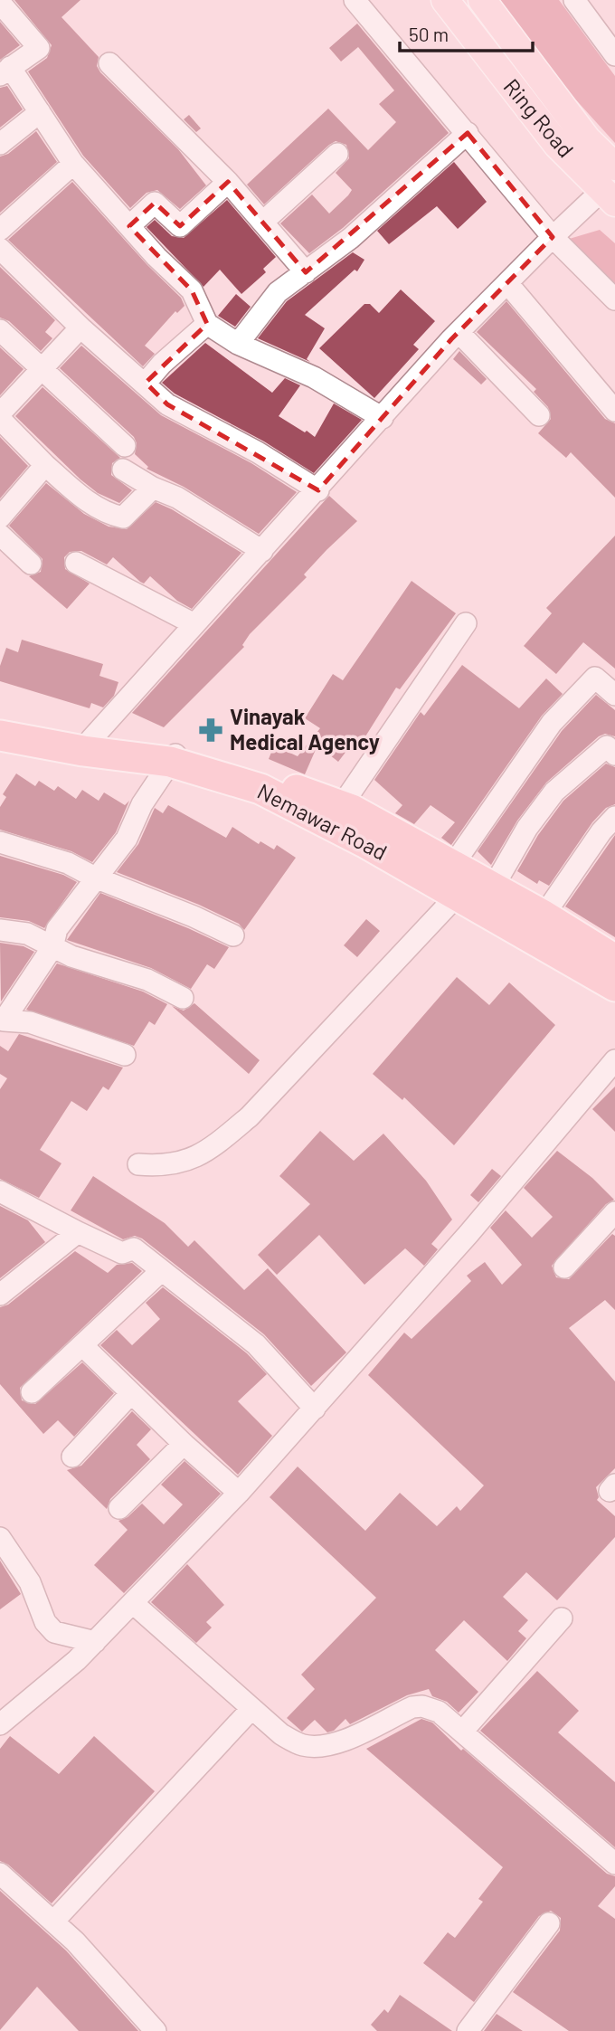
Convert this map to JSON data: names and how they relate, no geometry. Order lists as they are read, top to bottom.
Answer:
{
  "streets": {
    "highway": ["Nemawar Road"],
    "main road": ["Ring Road"]
  },
  "places": {
    "pharmacy": ["Vinayak Medical Agency"]
  },
  "scale_bar": "50 m"
}
